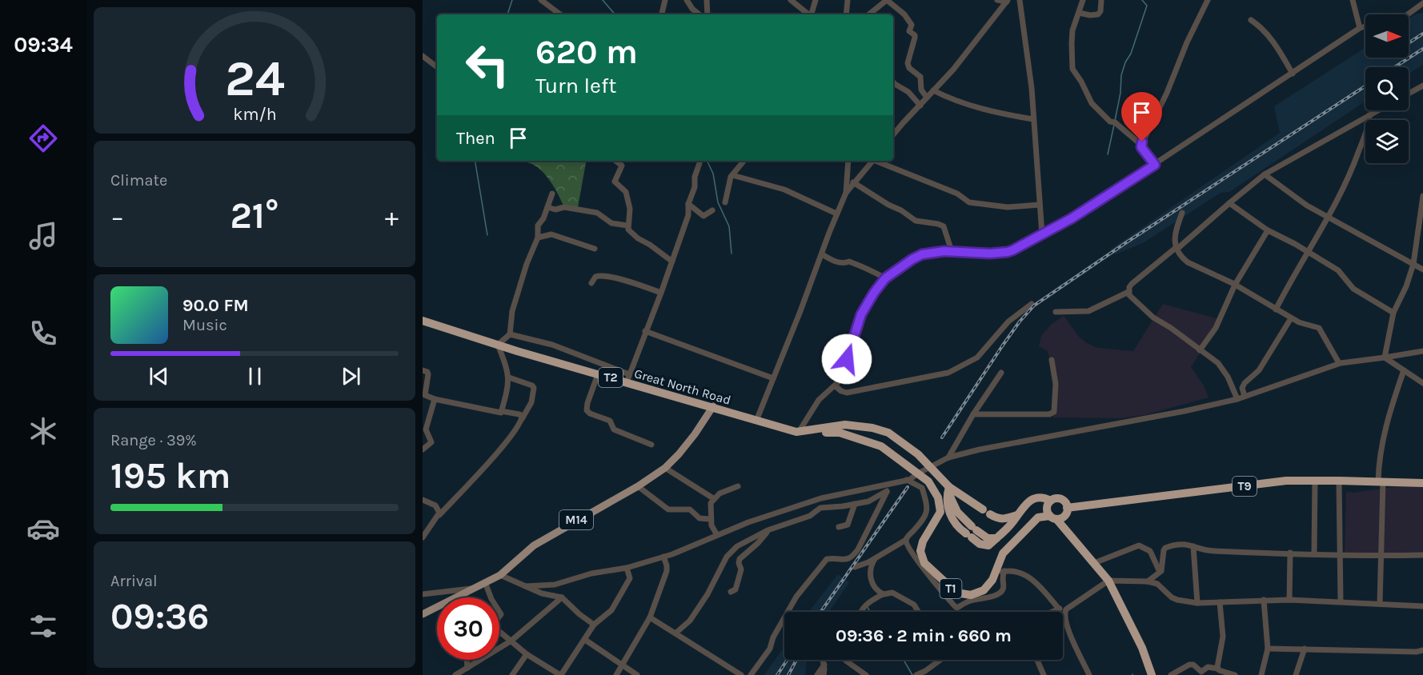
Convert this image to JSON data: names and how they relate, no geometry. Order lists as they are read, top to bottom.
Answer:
{
  "streets": {
    "highway": [
      "T2",
      "Great North Road",
      "T9",
      "T1"
    ],
    "main road": ["M14"]
  },
  "crossings": [
    ["Great North Road", "M14"],
    ["T9", "T1"]
  ],
  "north": "right",
  "page": {
    "tabs": "09:34",
    "turn": ["620 m", "Turn left"],
    "then": "Then",
    "tile": [
      "Climate",
      ["Range · 39%", "195 km"],
      ["Arrival", "09:36"]
    ],
    "heat": ["−", "21°", "+"],
    "song": ["90.0 FM", "Music"],
    "limit": "30",
    "trip": "09:36 · 2 min · 660 m",
    "gauge": ["24", "km/h"]
  }
}
